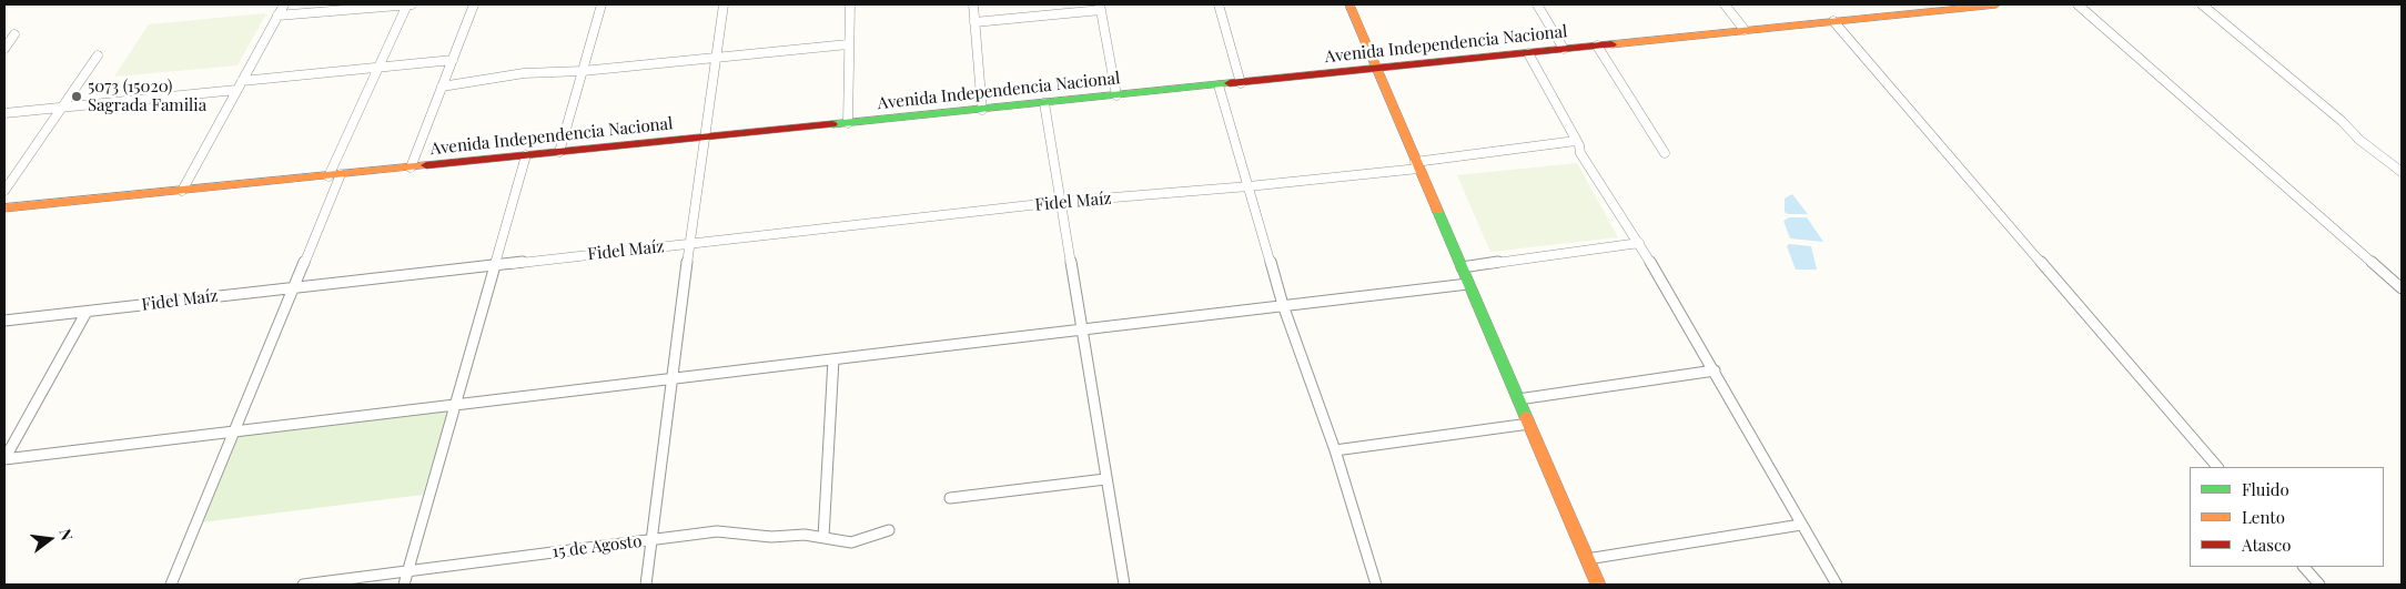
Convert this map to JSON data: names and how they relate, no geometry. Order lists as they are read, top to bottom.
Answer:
{
  "streets": {
    "main road": ["Avenida Independencia Nacional"],
    "street": ["Fidel Maíz", "15 de Agosto"]
  },
  "places": ["5073 (15020) Sagrada Familia"],
  "legend": ["Fluido", "Lento", "Atasco"],
  "north": "right"
}
